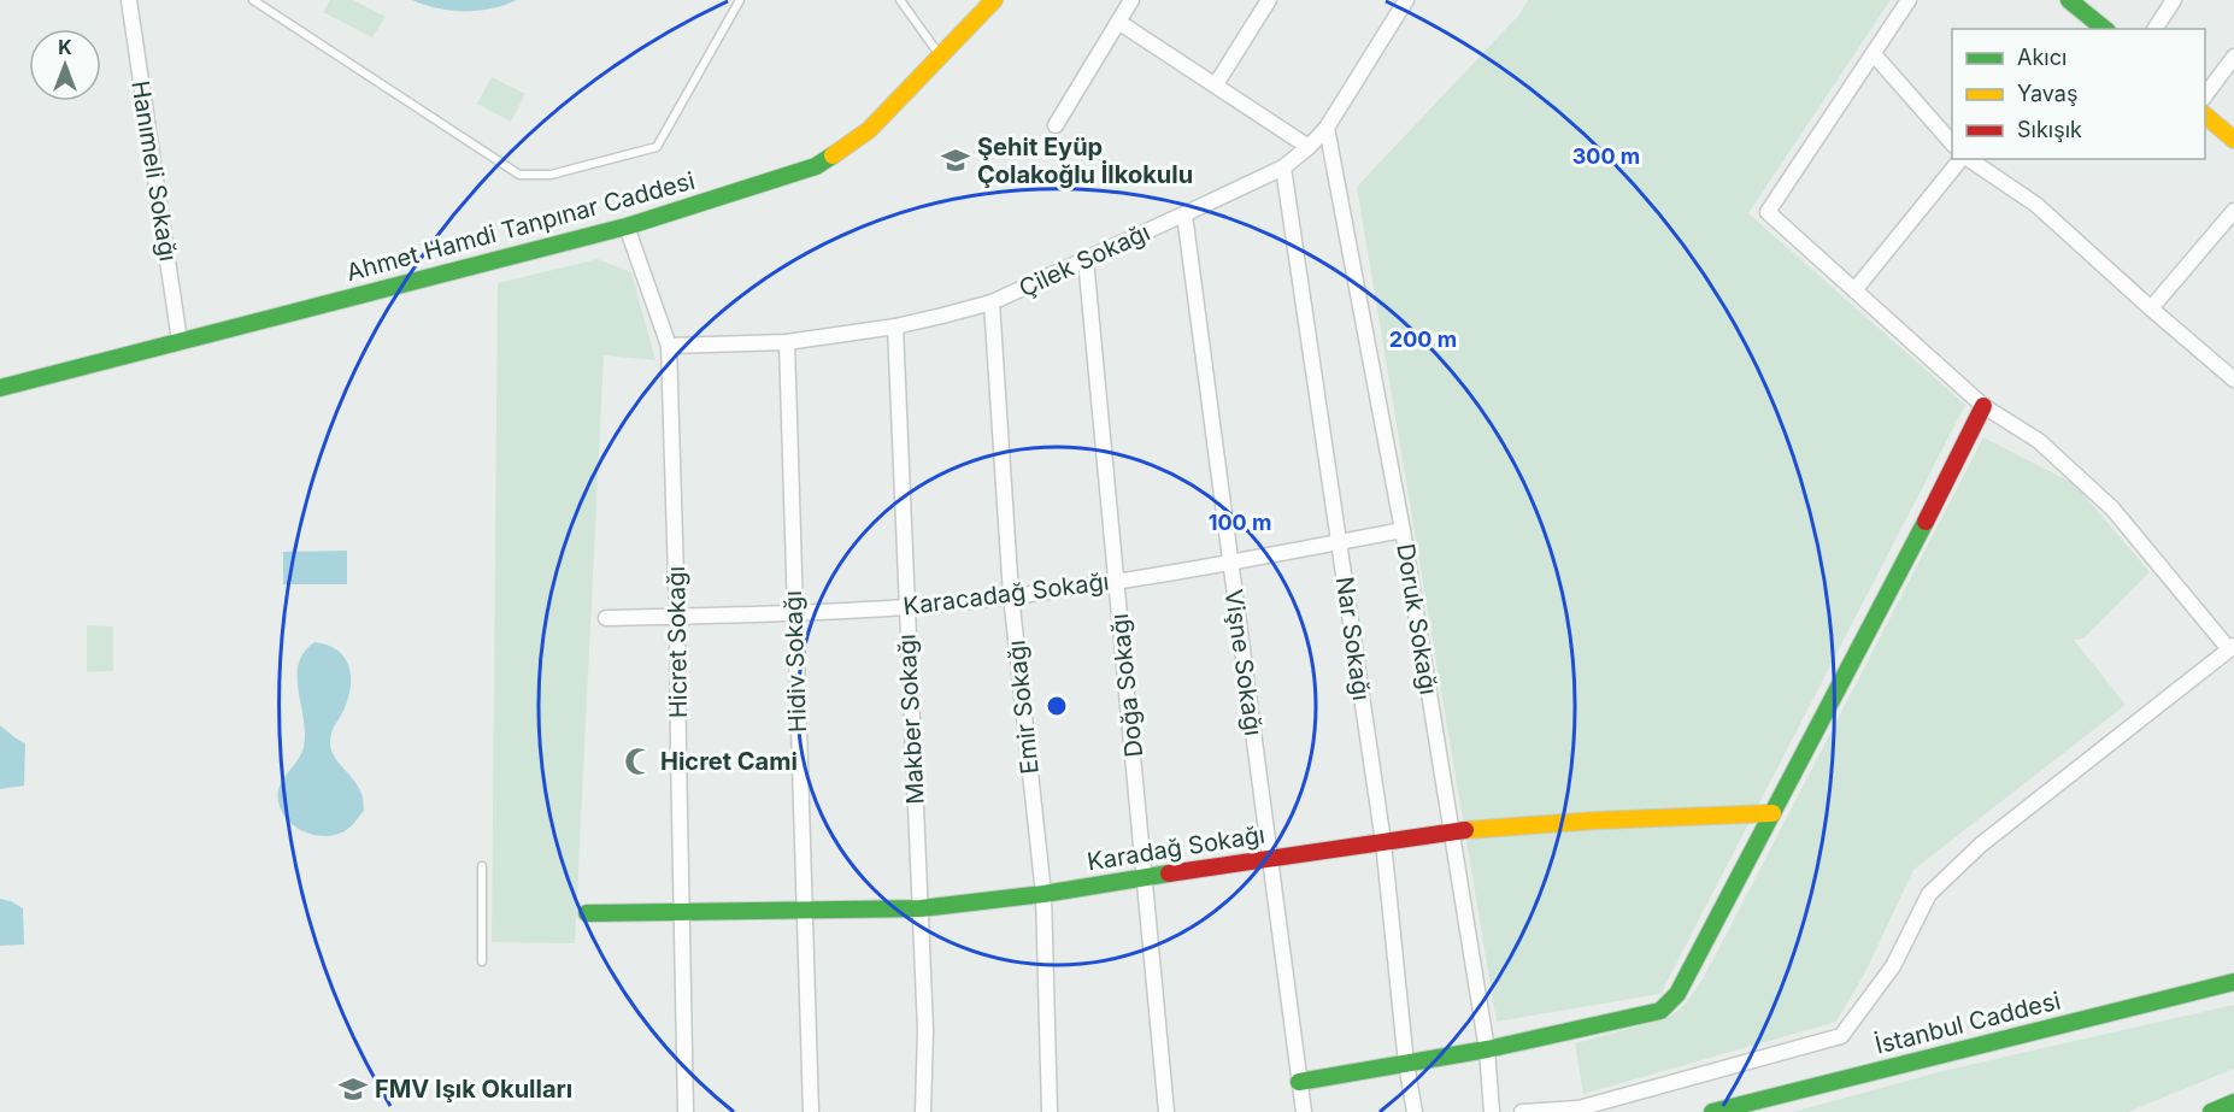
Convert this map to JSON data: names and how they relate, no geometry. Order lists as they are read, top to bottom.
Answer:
{
  "streets": {
    "main road": ["Ahmet Hamdi Tanpınar Caddesi", "Karadağ Sokağı", "İstanbul Caddesi"],
    "street": [
      "Hanımeli Sokağı",
      "Çilek Sokağı",
      "Karacadağ Sokağı",
      "Doruk Sokağı",
      "Nar Sokağı",
      "Hicret Sokağı",
      "Hidiv Sokağı",
      "Vişne Sokağı",
      "Doğa Sokağı",
      "Emir Sokağı",
      "Makber Sokağı"
    ]
  },
  "crossings": [
    ["Hanımeli Sokağı", "Ahmet Hamdi Tanpınar Caddesi"],
    ["Ahmet Hamdi Tanpınar Caddesi", "Hicret Sokağı"],
    ["Çilek Sokağı", "Doruk Sokağı"],
    ["Çilek Sokağı", "Nar Sokağı"],
    ["Çilek Sokağı", "Hicret Sokağı"],
    ["Çilek Sokağı", "Hidiv Sokağı"],
    ["Çilek Sokağı", "Vişne Sokağı"],
    ["Çilek Sokağı", "Doğa Sokağı"],
    ["Çilek Sokağı", "Emir Sokağı"],
    ["Çilek Sokağı", "Makber Sokağı"],
    ["Karacadağ Sokağı", "Doruk Sokağı"],
    ["Karacadağ Sokağı", "Nar Sokağı"],
    ["Karacadağ Sokağı", "Hicret Sokağı"],
    ["Karacadağ Sokağı", "Hidiv Sokağı"],
    ["Karacadağ Sokağı", "Vişne Sokağı"],
    ["Karacadağ Sokağı", "Doğa Sokağı"],
    ["Karacadağ Sokağı", "Emir Sokağı"],
    ["Karacadağ Sokağı", "Makber Sokağı"],
    ["Doruk Sokağı", "Karadağ Sokağı"],
    ["Nar Sokağı", "Karadağ Sokağı"],
    ["Hicret Sokağı", "Karadağ Sokağı"],
    ["Hidiv Sokağı", "Karadağ Sokağı"],
    ["Vişne Sokağı", "Karadağ Sokağı"],
    ["Doğa Sokağı", "Karadağ Sokağı"],
    ["Emir Sokağı", "Karadağ Sokağı"],
    ["Makber Sokağı", "Karadağ Sokağı"]
  ],
  "places": {
    "school or university": ["Şehit Eyüp Çolakoğlu İlkokulu", "FMV Işık Okulları"],
    "mosque": ["Hicret Cami"]
  },
  "legend": ["Akıcı", "Yavaş", "Sıkışık"],
  "north": "top",
  "rings": ["300 m", "200 m", "100 m"]
}
